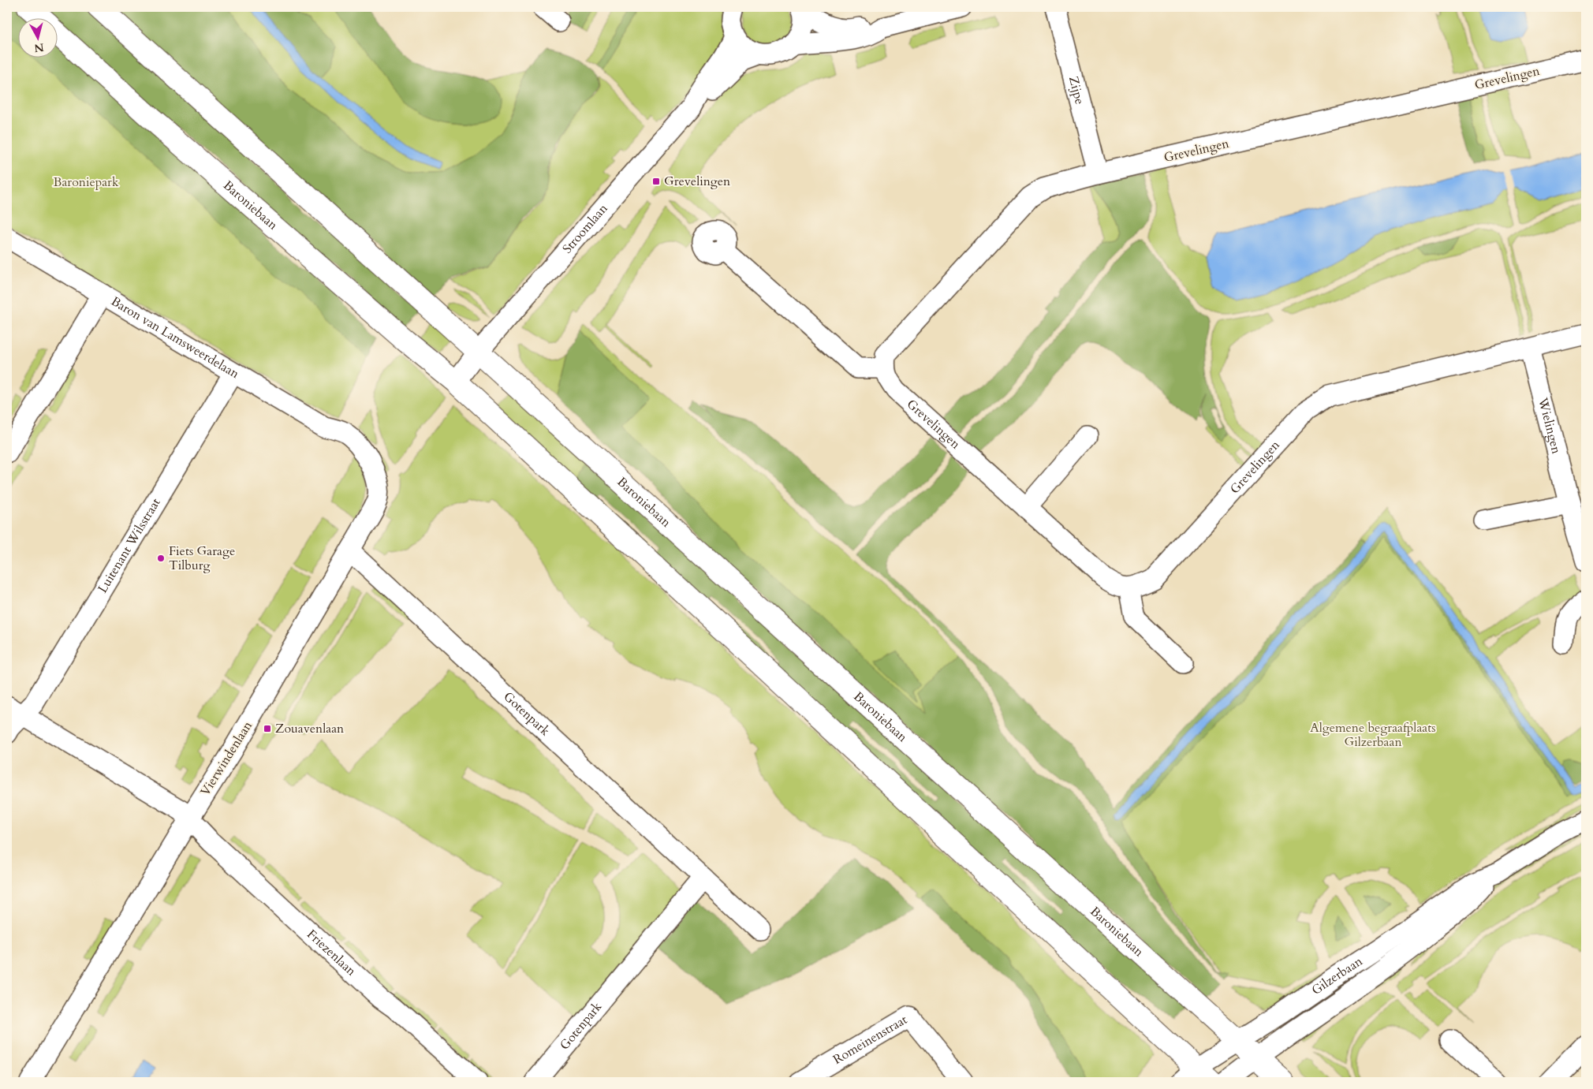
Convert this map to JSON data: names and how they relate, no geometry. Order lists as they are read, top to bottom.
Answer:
{
  "streets": {
    "main road": ["Baroniebaan"],
    "street": [
      "Grevelingen",
      "Zijpe",
      "Stroomlaan",
      "Baron van Lamsweerdelaan",
      "Wielingen",
      "Luitenant Wilsstraat",
      "Gotenpark",
      "Vierwindenlaan",
      "Friezenlaan",
      "Gilzerbaan",
      "Romeinenstraat"
    ]
  },
  "crossings": [
    ["Grevelingen", "Zijpe"],
    ["Grevelingen", "Wielingen"],
    ["Baroniebaan", "Stroomlaan"],
    ["Baroniebaan", "Gilzerbaan"],
    ["Baron van Lamsweerdelaan", "Luitenant Wilsstraat"],
    ["Baron van Lamsweerdelaan", "Vierwindenlaan"],
    ["Gotenpark", "Vierwindenlaan"],
    ["Vierwindenlaan", "Friezenlaan"]
  ],
  "parks": ["Baroniepark", "Algemene begraafplaats Gilzerbaan"],
  "places": {
    "transit": ["Grevelingen", "Zouavenlaan"],
    "other": ["Fiets Garage Tilburg"]
  },
  "north": "bottom"
}
